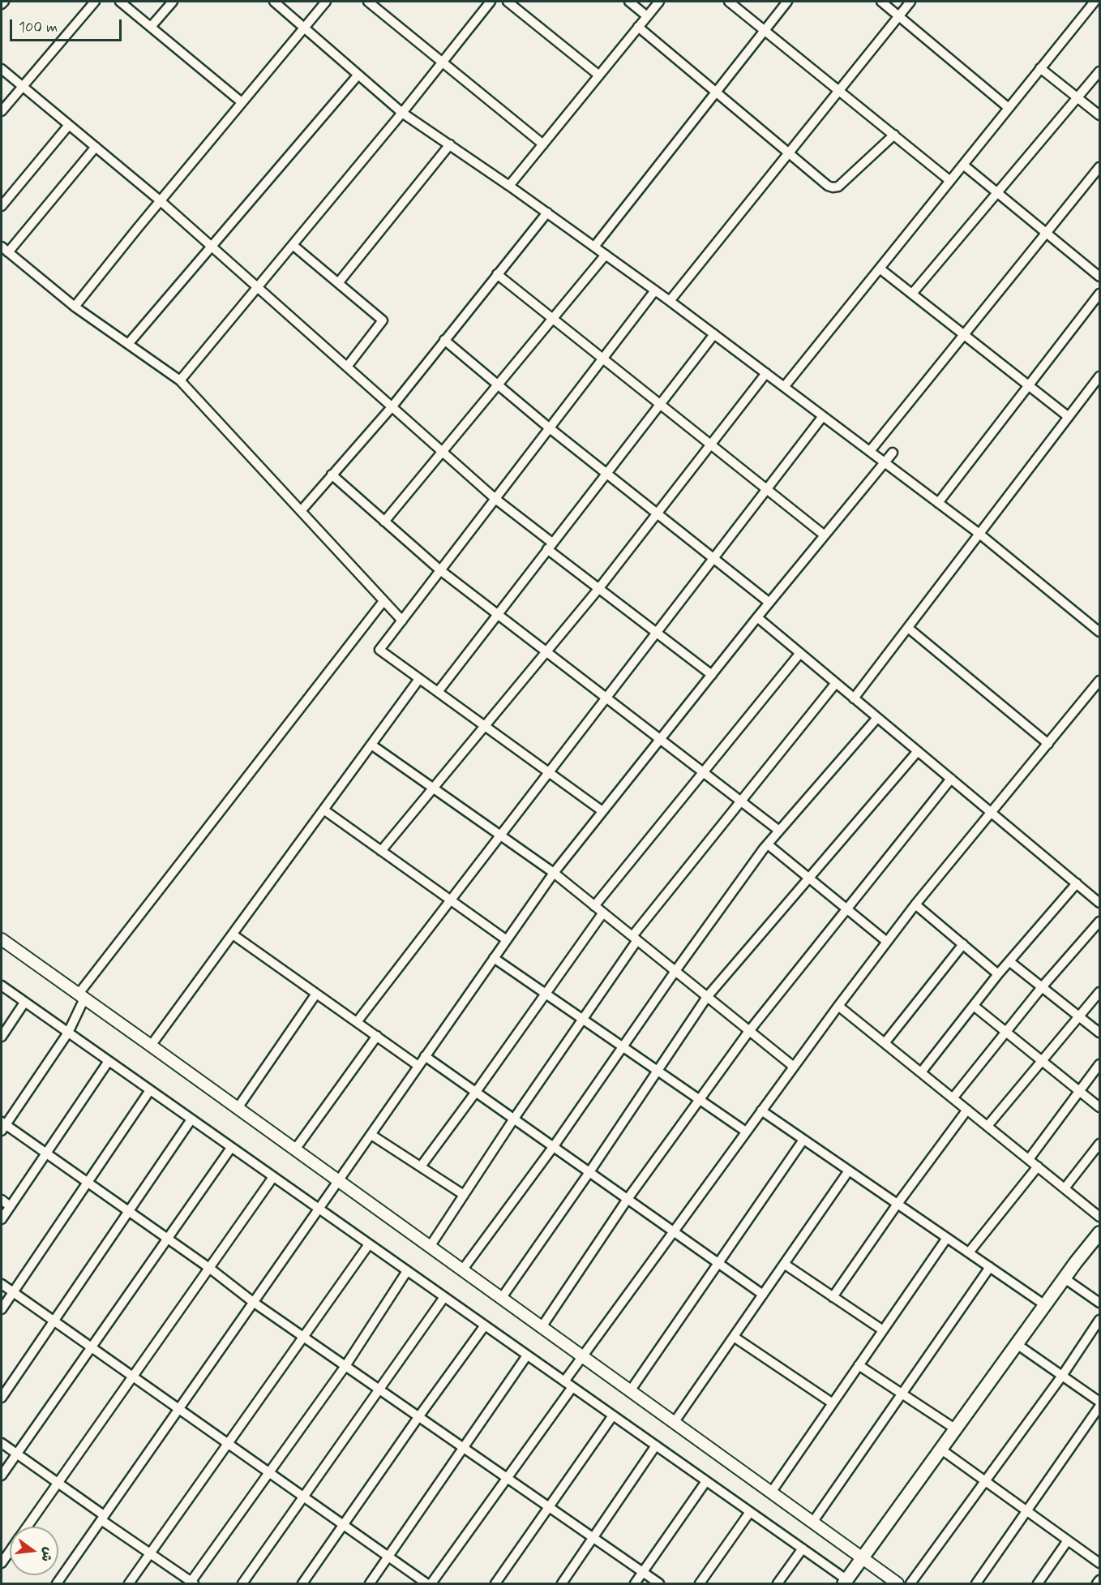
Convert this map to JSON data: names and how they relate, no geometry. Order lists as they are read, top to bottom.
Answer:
{
  "scale_bar": "100 m",
  "north": "right"
}
